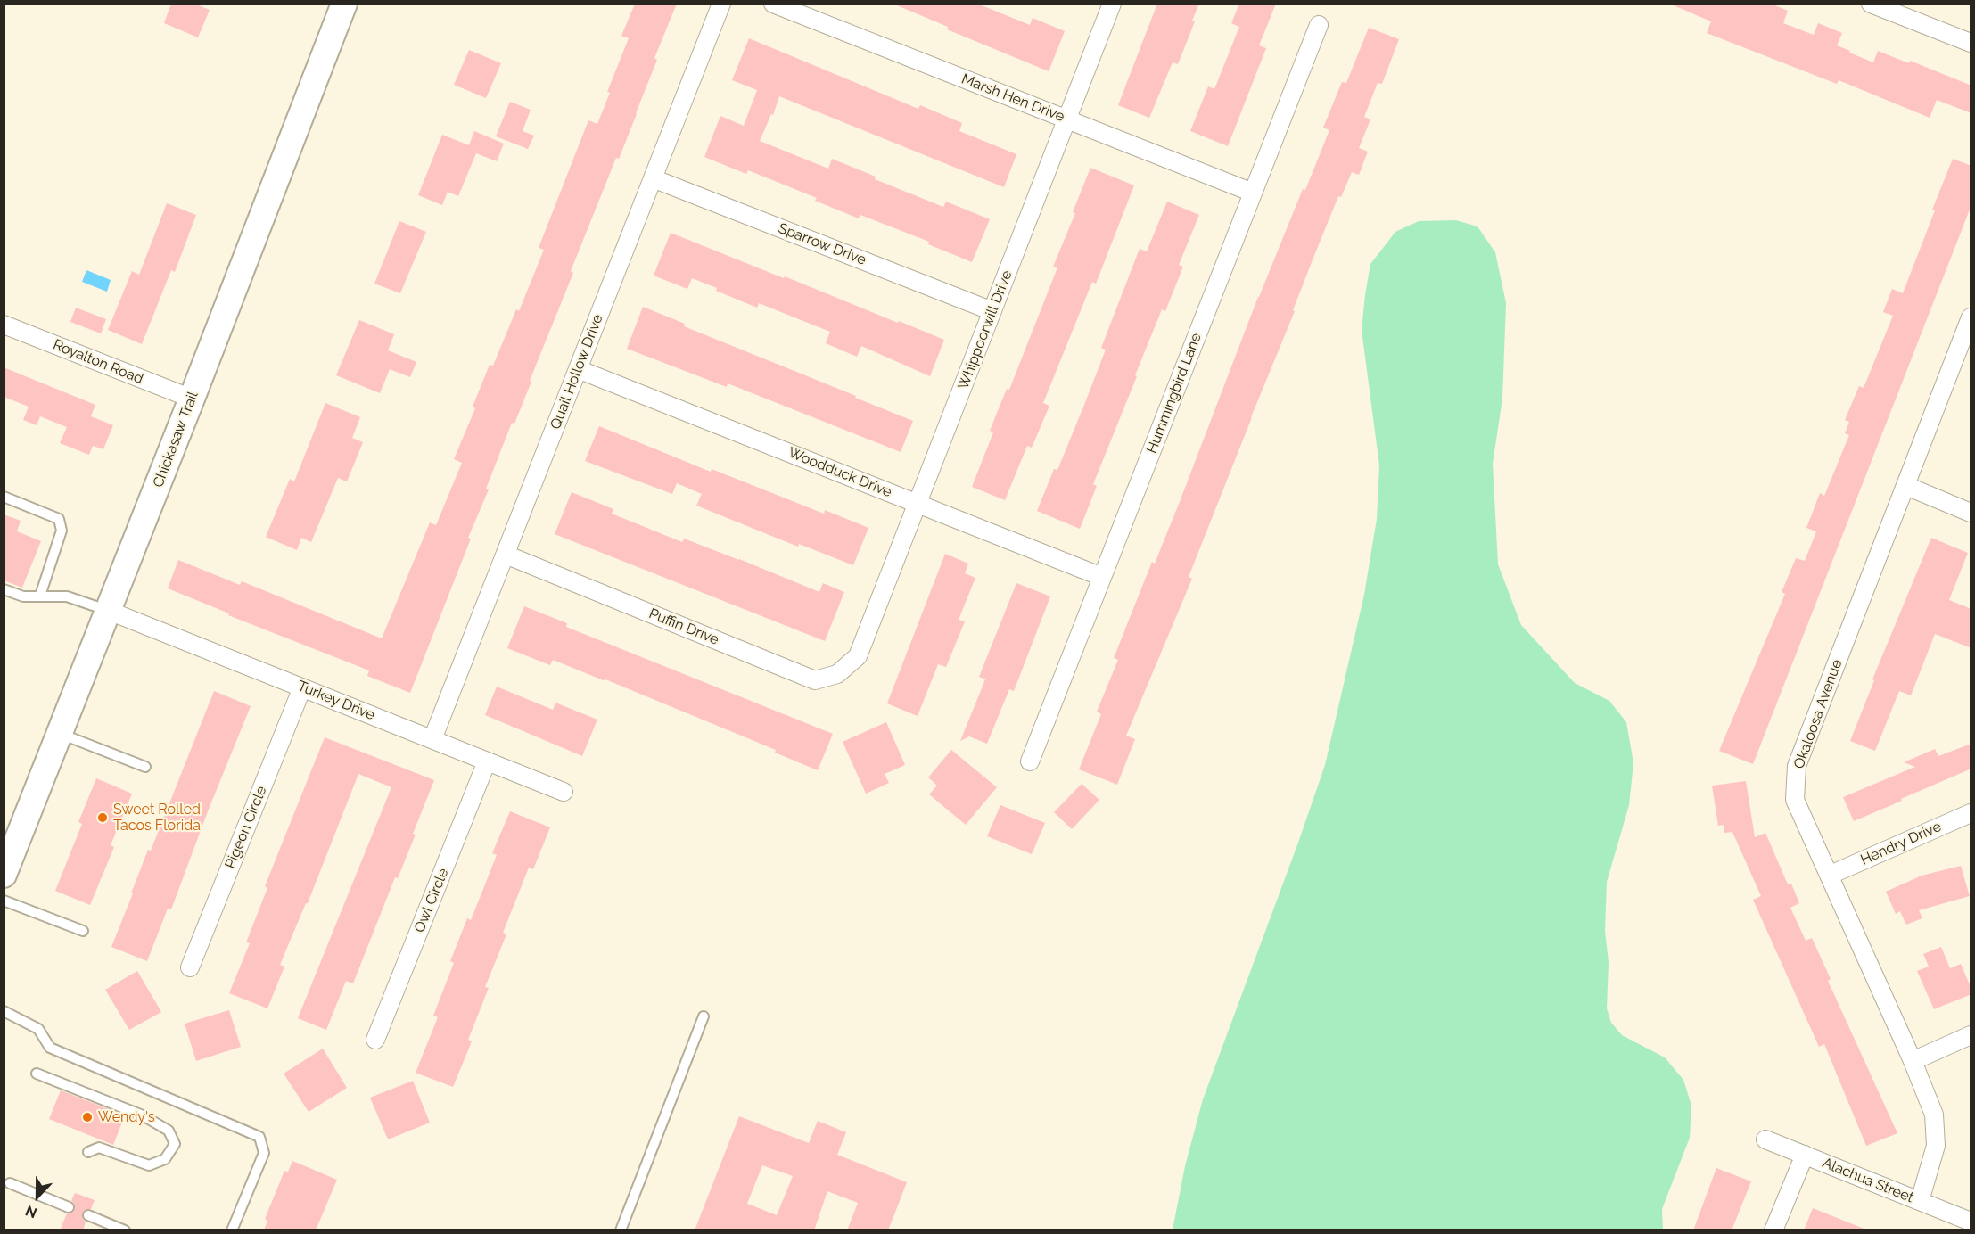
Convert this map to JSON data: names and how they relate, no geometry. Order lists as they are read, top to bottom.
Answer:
{
  "streets": {
    "street": [
      "Marsh Hen Drive",
      "Sparrow Drive",
      "Whippoorwill Drive",
      "Royalton Road",
      "Quail Hollow Drive",
      "Hummingbird Lane",
      "Chickasaw Trail",
      "Woodduck Drive",
      "Puffin Drive",
      "Turkey Drive",
      "Okaloosa Avenue",
      "Pigeon Circle",
      "Hendry Drive",
      "Owl Circle",
      "Alachua Street"
    ]
  },
  "crossings": [
    ["Marsh Hen Drive", "Whippoorwill Drive"],
    ["Marsh Hen Drive", "Hummingbird Lane"],
    ["Sparrow Drive", "Whippoorwill Drive"],
    ["Sparrow Drive", "Quail Hollow Drive"],
    ["Whippoorwill Drive", "Woodduck Drive"],
    ["Whippoorwill Drive", "Puffin Drive"],
    ["Royalton Road", "Chickasaw Trail"],
    ["Quail Hollow Drive", "Woodduck Drive"],
    ["Quail Hollow Drive", "Puffin Drive"],
    ["Quail Hollow Drive", "Turkey Drive"],
    ["Hummingbird Lane", "Woodduck Drive"],
    ["Chickasaw Trail", "Turkey Drive"],
    ["Turkey Drive", "Pigeon Circle"],
    ["Turkey Drive", "Owl Circle"],
    ["Okaloosa Avenue", "Hendry Drive"],
    ["Okaloosa Avenue", "Alachua Street"]
  ],
  "places": ["Sweet Rolled Tacos Florida", "Wendy's"],
  "north": "bottom"
}
